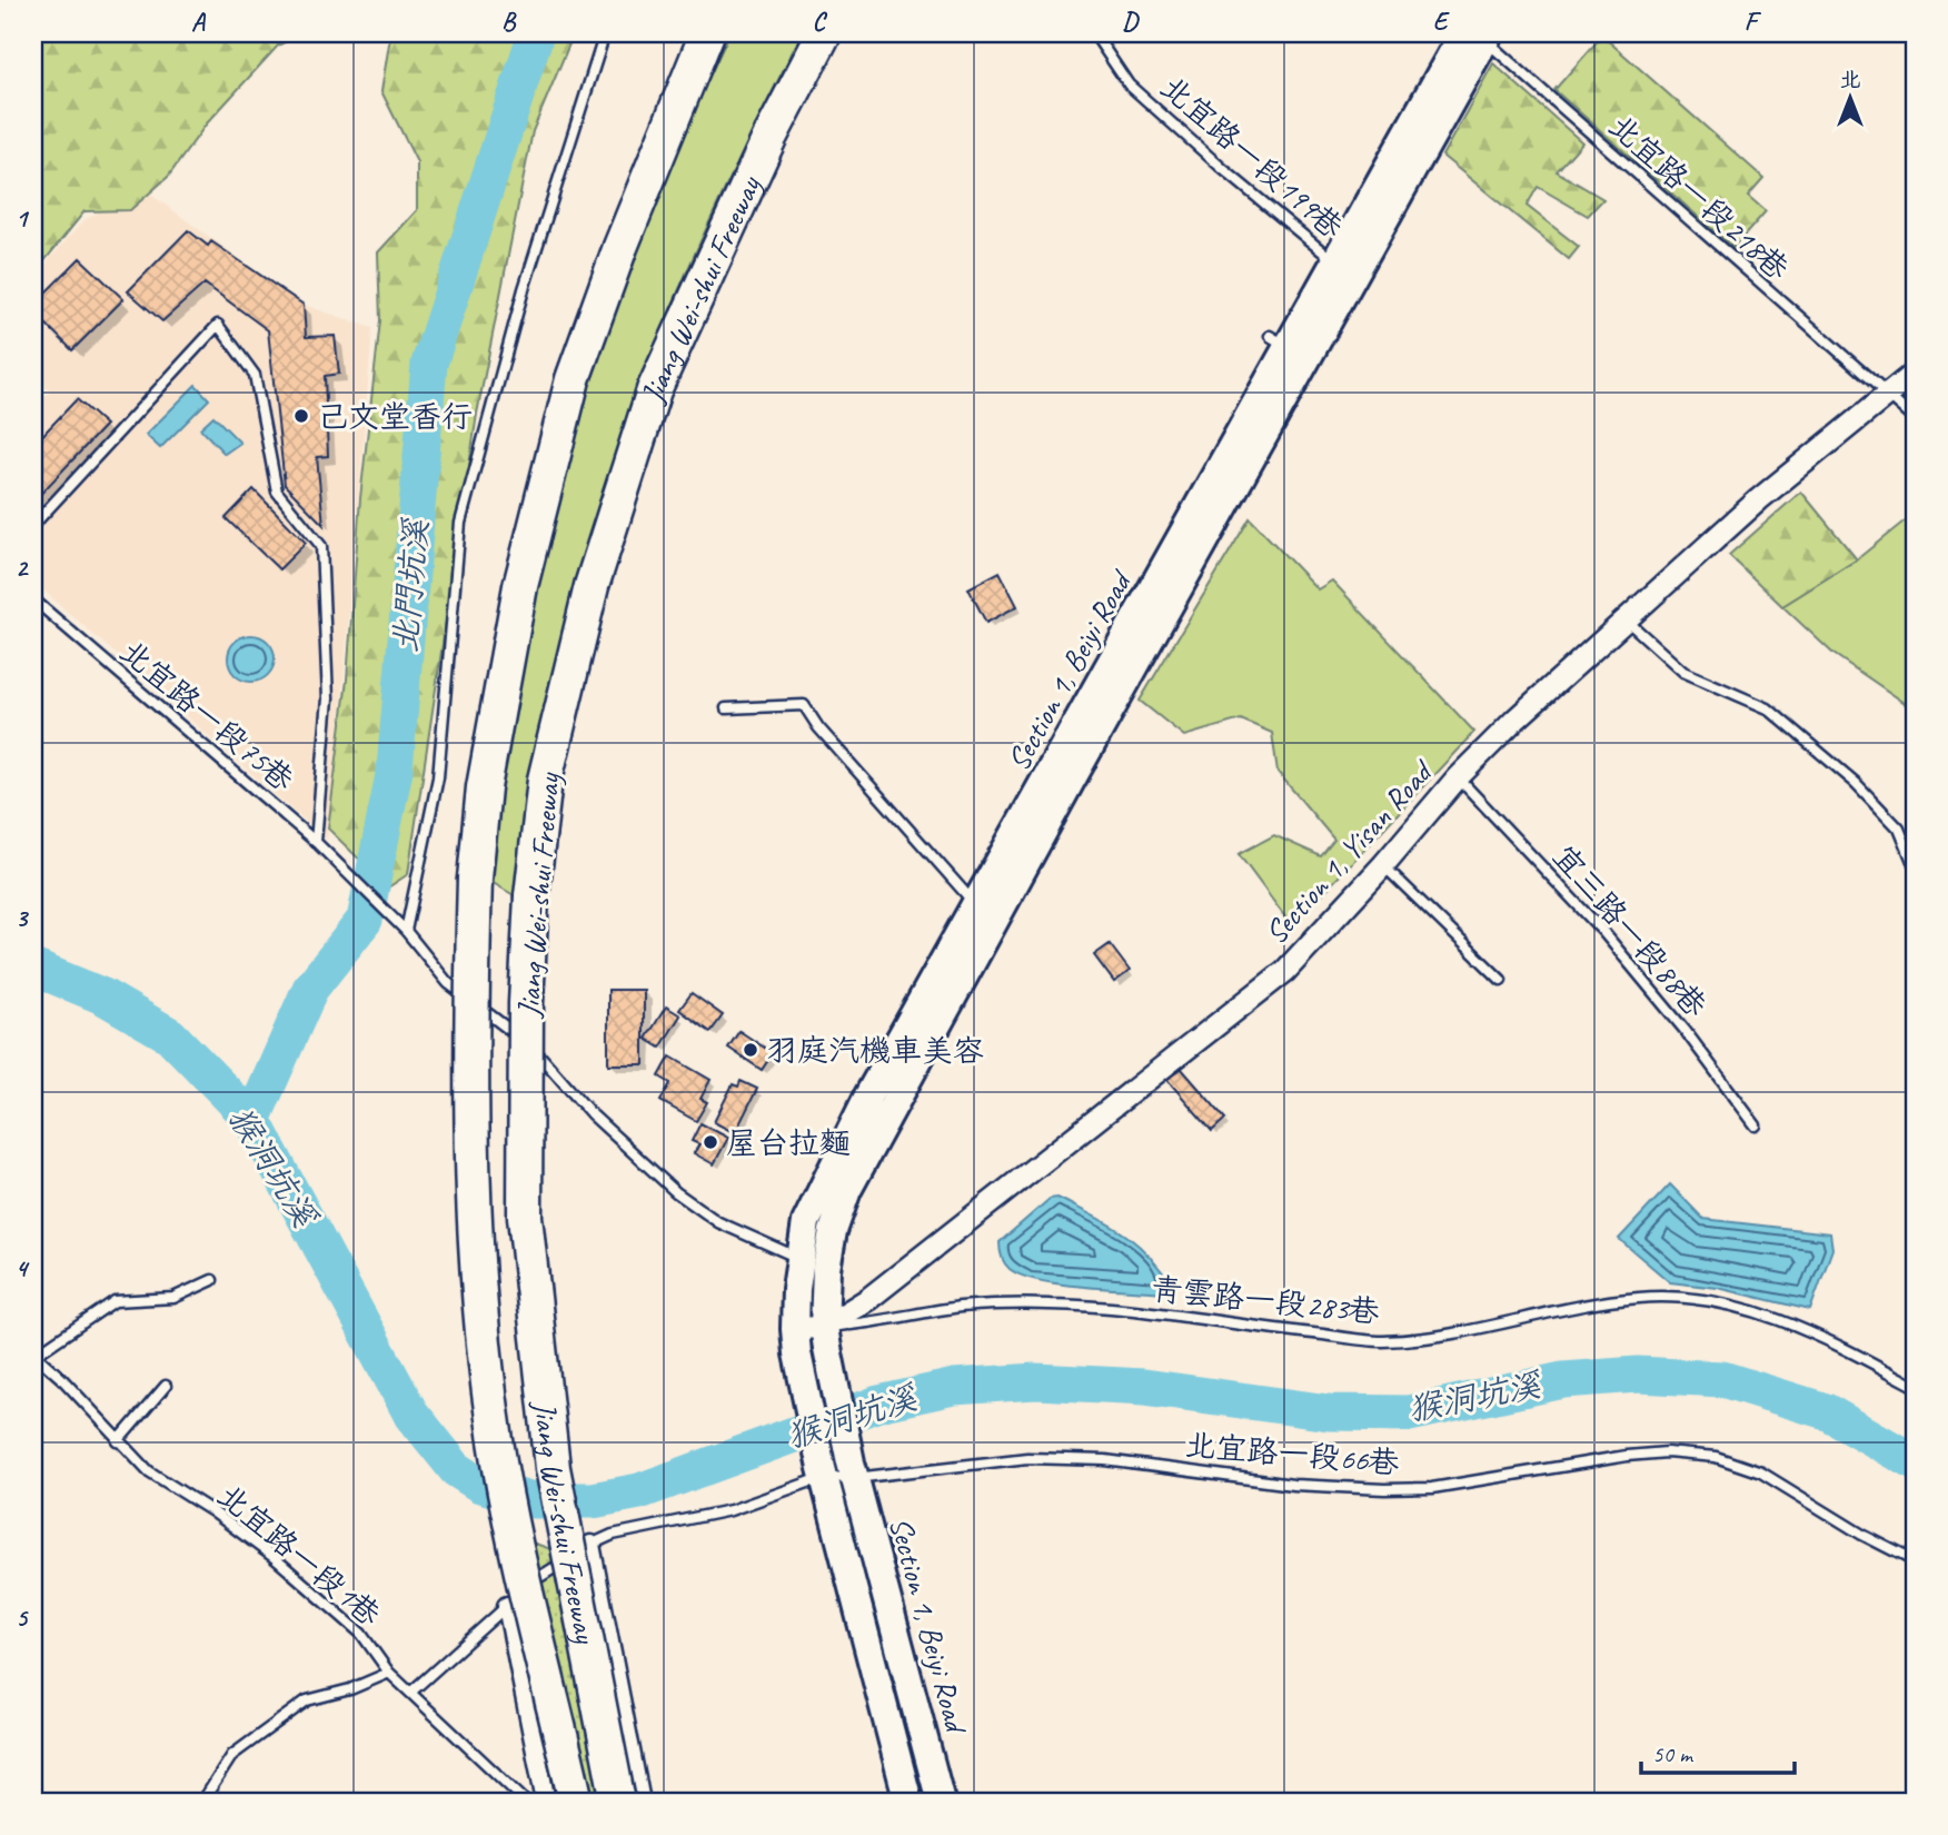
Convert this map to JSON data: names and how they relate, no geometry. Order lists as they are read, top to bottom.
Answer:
{
  "streets": {
    "highway": ["Jiang Wei-shui Freeway"],
    "main road": ["Section 1, Beiyi Road"],
    "street": ["Section 1, Yisan Road"],
    "lane": [
      "北宜路一段199巷",
      "北宜路一段218巷",
      "北宜路一段75巷",
      "宜三路一段88巷",
      "青雲路一段283巷",
      "北宜路一段66巷",
      "北宜路一段1巷"
    ]
  },
  "crossings": [
    ["北宜路一段199巷", "Section 1, Beiyi Road"],
    ["北宜路一段218巷", "Section 1, Beiyi Road"],
    ["北宜路一段218巷", "Section 1, Yisan Road"],
    ["Section 1, Beiyi Road", "Section 1, Yisan Road"],
    ["Section 1, Beiyi Road", "青雲路一段283巷"],
    ["Section 1, Beiyi Road", "北宜路一段66巷"],
    ["Section 1, Yisan Road", "宜三路一段88巷"],
    ["Section 1, Yisan Road", "青雲路一段283巷"]
  ],
  "water": ["北門坑溪", "猴洞坑溪"],
  "places": ["己文堂香行", "羽庭汽機車美容", "屋台拉麵"],
  "scale_bar": "50 m",
  "north": "top",
  "grid": {
    "columns": [
      "A",
      "B",
      "C",
      "D",
      "E",
      "F"
    ],
    "rows": [
      "1",
      "2",
      "3",
      "4",
      "5"
    ]
  }
}
